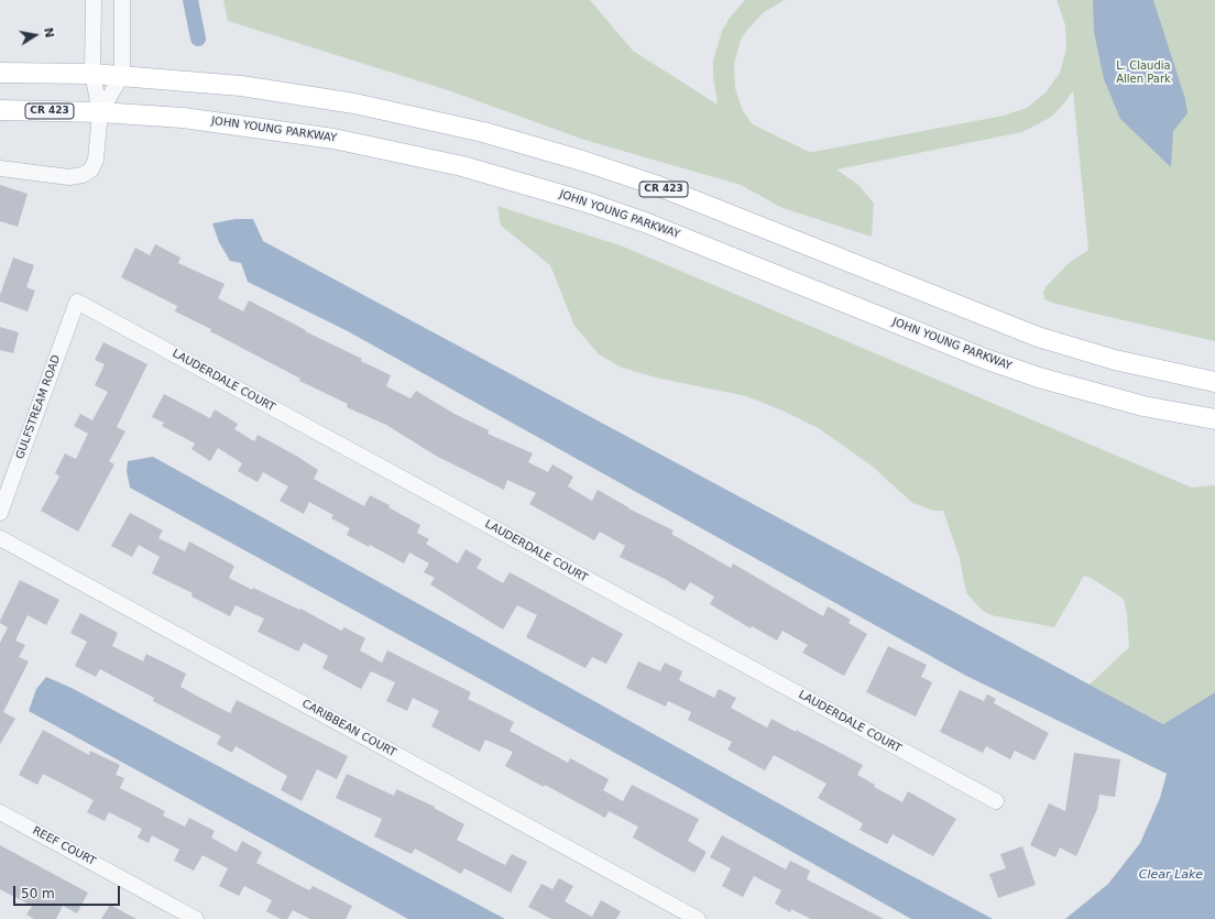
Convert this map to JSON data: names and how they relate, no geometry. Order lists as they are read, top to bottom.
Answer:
{
  "streets": {
    "main road": ["CR 423", "JOHN YOUNG PARKWAY"],
    "street": [
      "LAUDERDALE COURT",
      "GULFSTREAM ROAD",
      "CARIBBEAN COURT",
      "REEF COURT"
    ]
  },
  "crossings": [
    ["LAUDERDALE COURT", "GULFSTREAM ROAD"]
  ],
  "water": ["Clear Lake"],
  "parks": ["L. Claudia Allen Park"],
  "scale_bar": "50 m",
  "north": "right"
}
